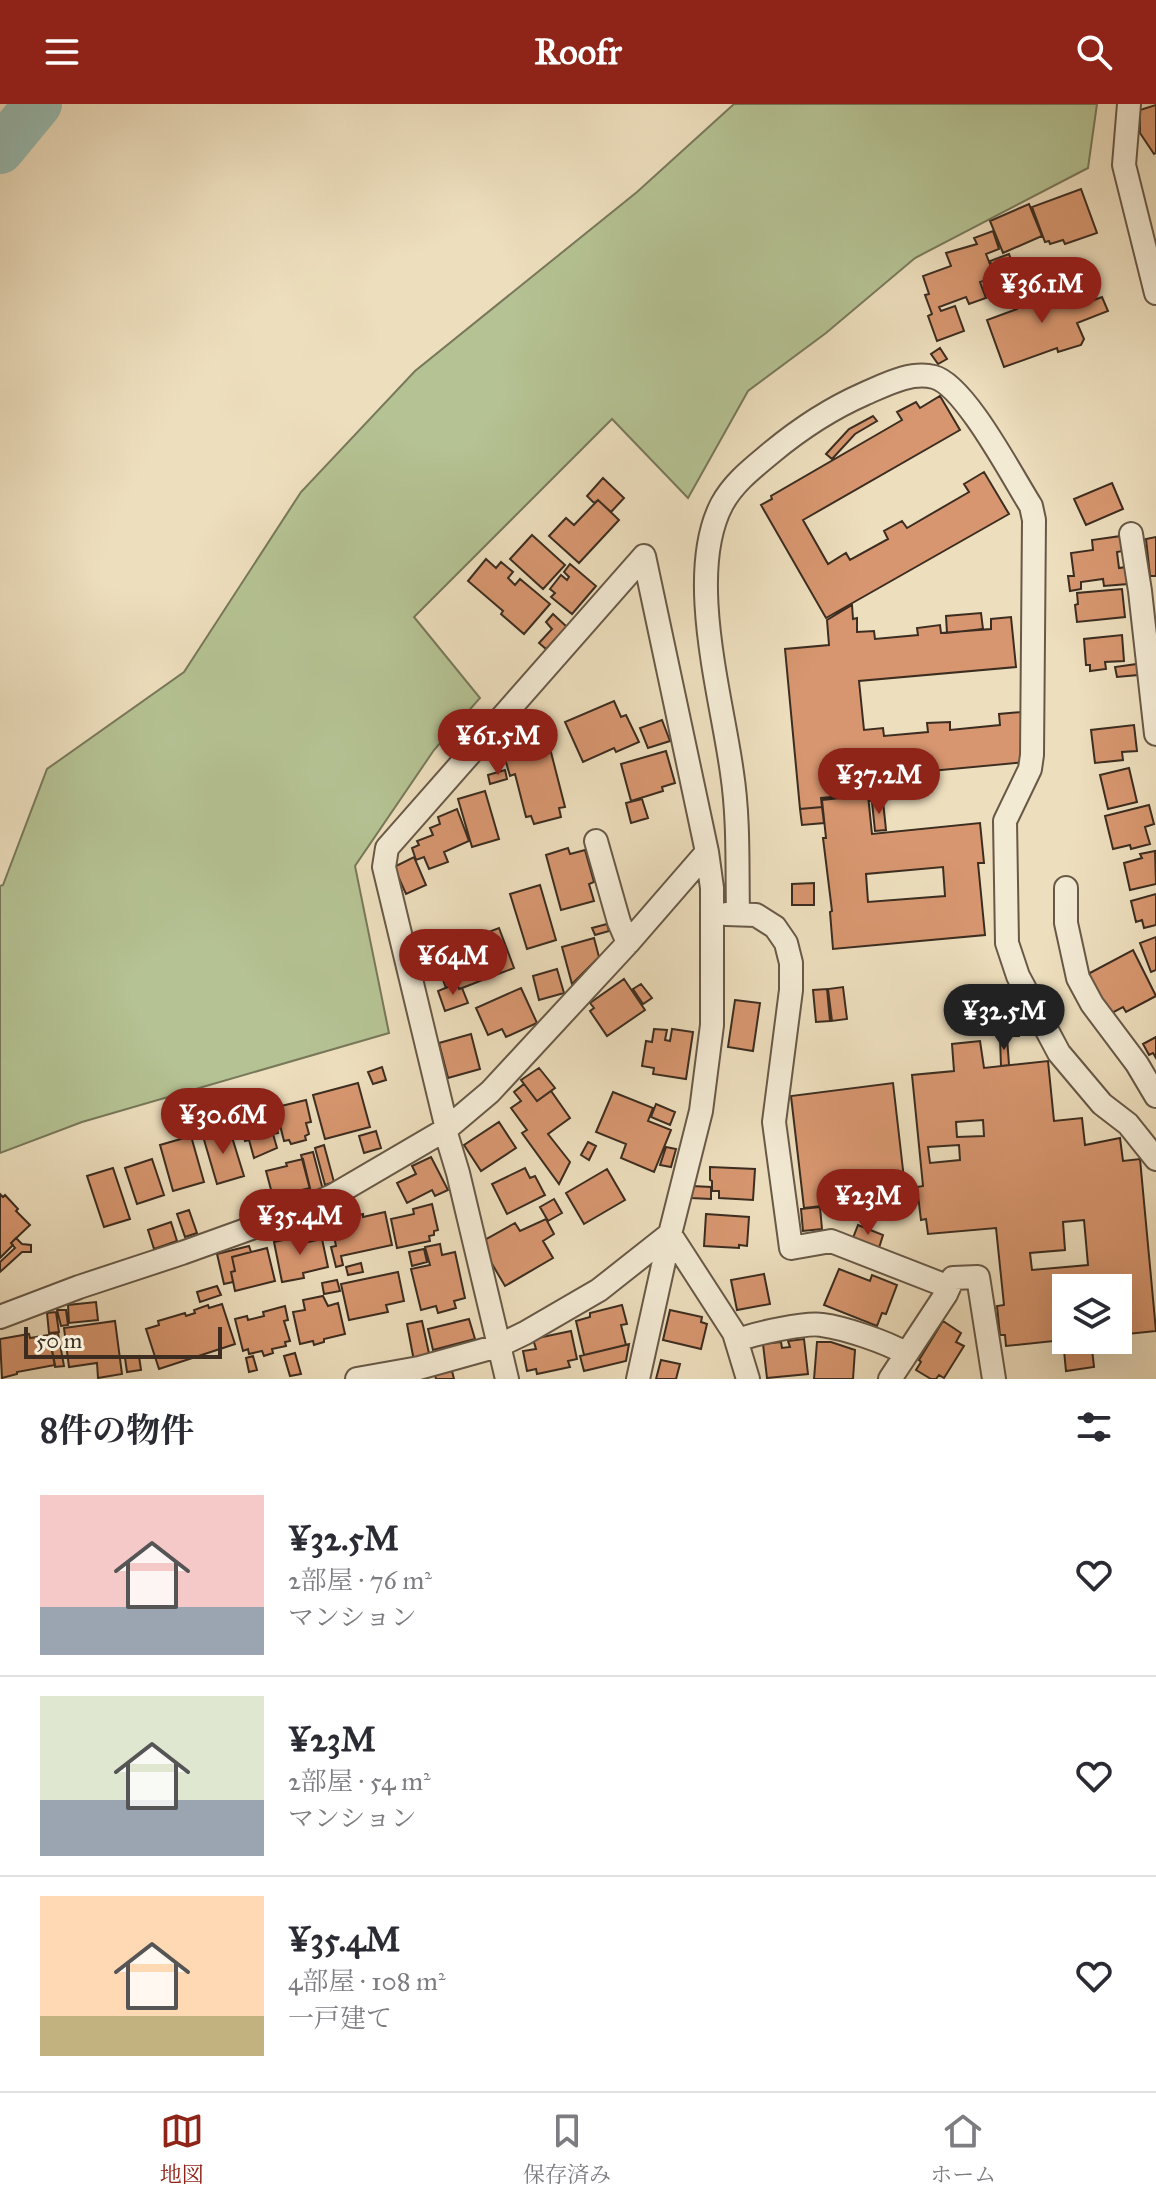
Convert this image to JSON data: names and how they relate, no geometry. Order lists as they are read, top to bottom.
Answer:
{
  "scale_bar": "50 m",
  "page": {
    "header": "Roofr",
    "price": [
      "¥36.1M",
      "¥61.5M",
      "¥37.2M",
      "¥64M",
      "¥32.5M",
      "¥30.6M",
      "¥23M",
      "¥35.4M"
    ],
    "scale": "50 m",
    "heading": "8件の物件",
    "list": [
      {
        "name": "¥32.5M",
        "note": "2部屋 · 76 m² · マンション"
      },
      {
        "name": "¥23M",
        "note": "2部屋 · 54 m² · マンション"
      },
      {
        "name": "¥35.4M",
        "note": "4部屋 · 108 m² · 一戸建て"
      }
    ],
    "tabs": ["地図", "保存済み", "ホーム"]
  }
}
